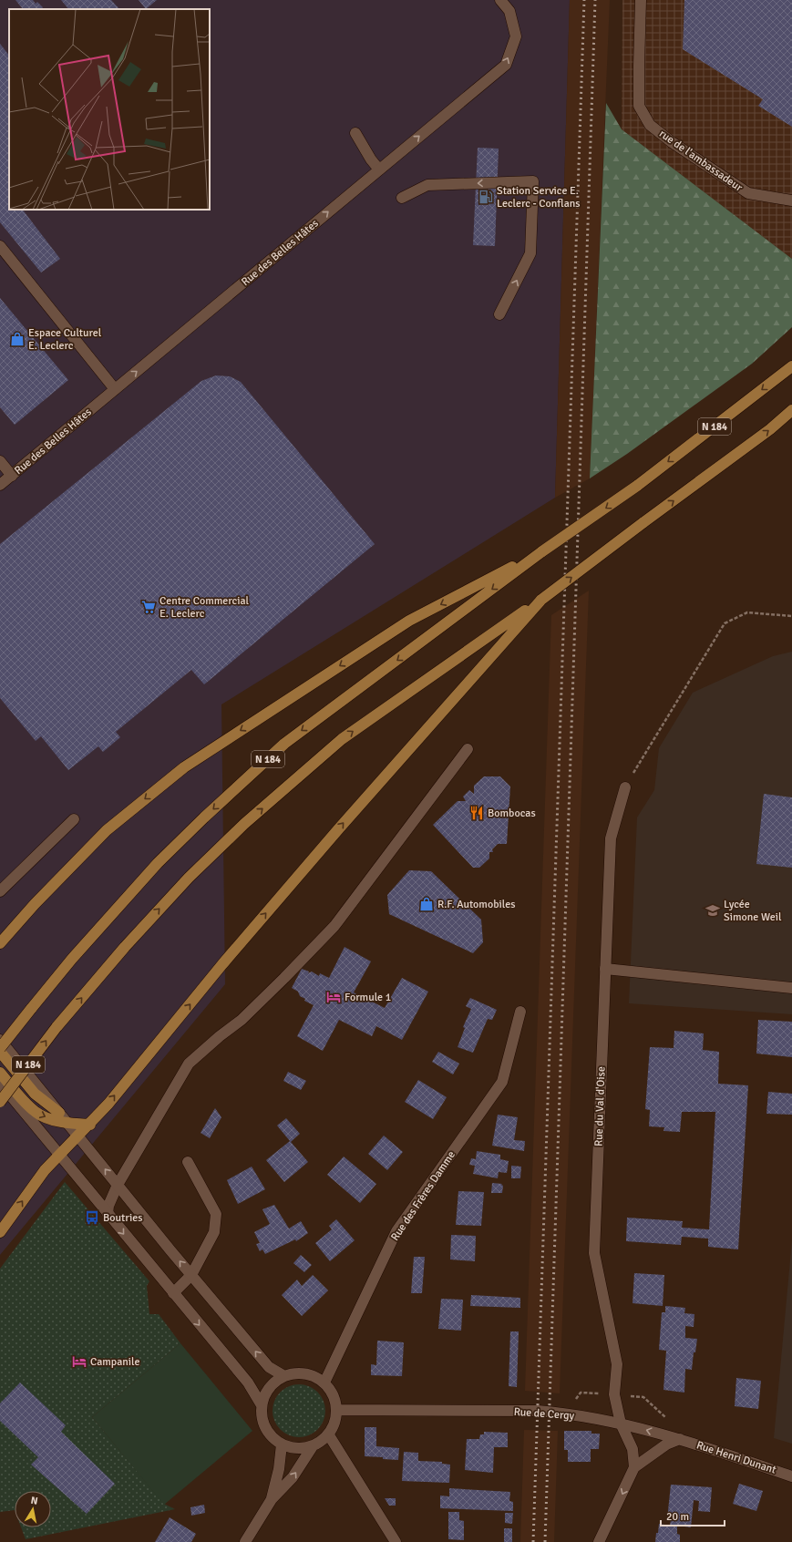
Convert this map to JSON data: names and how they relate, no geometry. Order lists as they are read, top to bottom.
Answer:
{
  "streets": {
    "main road": ["N 184"],
    "street": [
      "rue de l'ambassadeur",
      "Rue des Belles Hâtes",
      "Rue du Val d'Oise",
      "Rue des Frères Damme",
      "Rue de Cergy",
      "Rue Henri Dunant"
    ]
  },
  "crossings": [
    ["Rue du Val d'Oise", "Rue de Cergy"],
    ["Rue du Val d'Oise", "Rue Henri Dunant"],
    ["Rue des Frères Damme", "Rue de Cergy"],
    ["Rue de Cergy", "Rue Henri Dunant"]
  ],
  "one_way": ["Rue des Belles Hâtes"],
  "places": {
    "fuel station": ["Station Service E. Leclerc - Conflans"],
    "shop": ["Espace Culturel E. Leclerc", "R.F. Automobiles"],
    "supermarket": ["Centre Commercial E. Leclerc"],
    "restaurant": ["Bombocas"],
    "school or university": ["Lycée Simone Weil"],
    "hotel": ["Formule 1", "Campanile"],
    "bus stop": ["Boutries"]
  },
  "scale_bar": "20 m",
  "north": "top"
}
